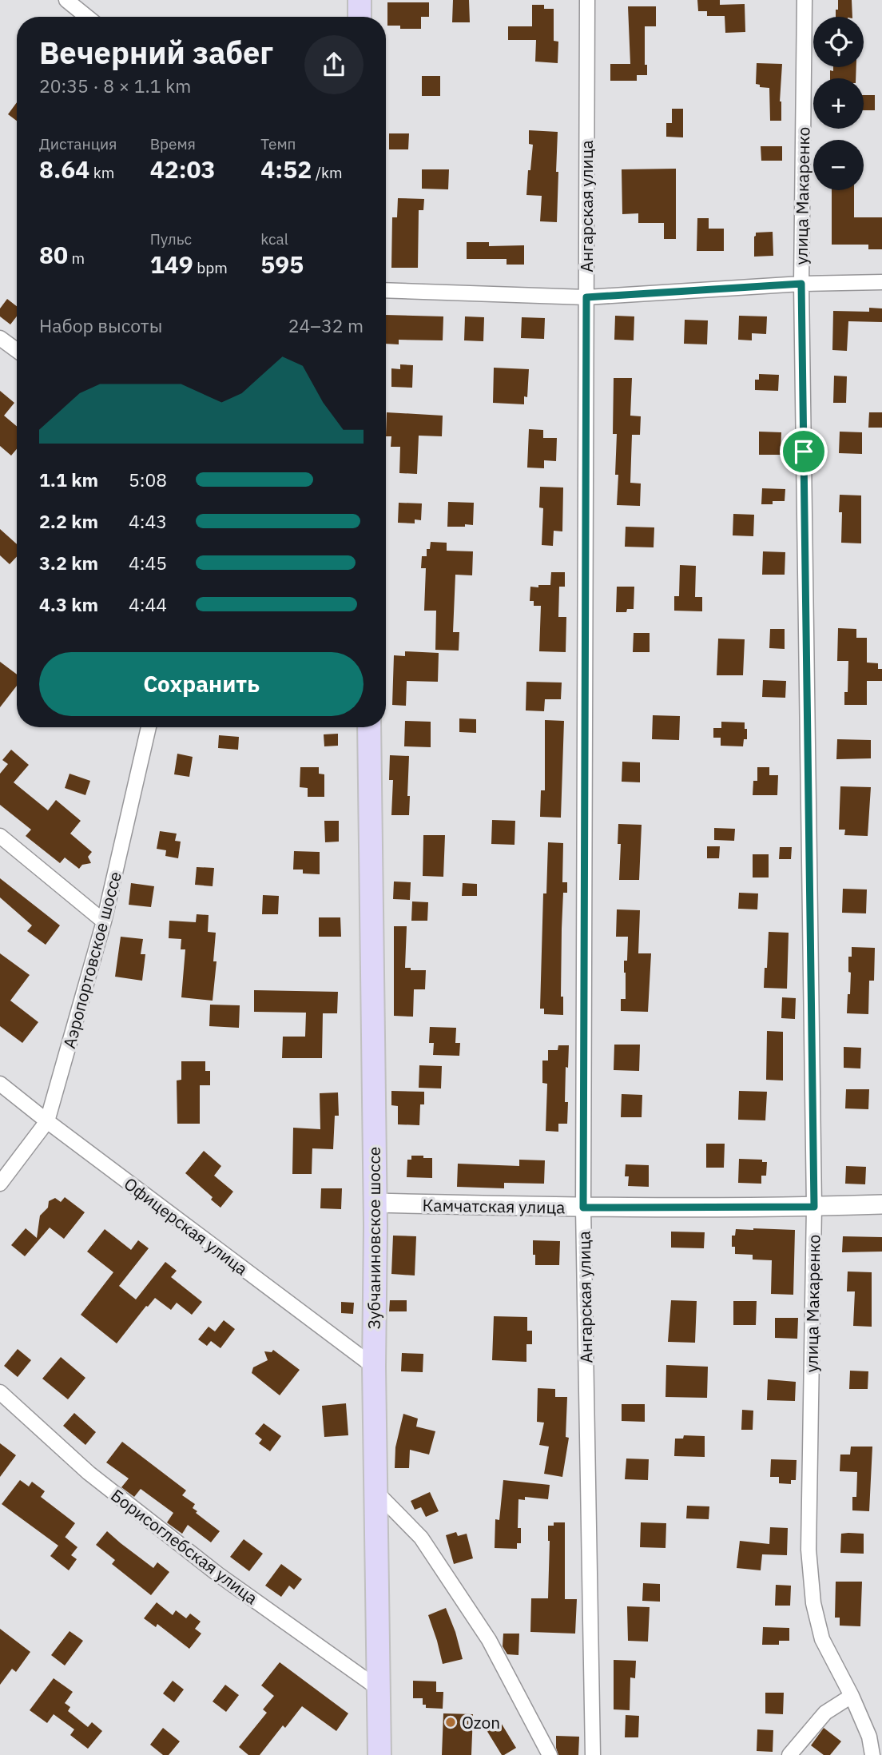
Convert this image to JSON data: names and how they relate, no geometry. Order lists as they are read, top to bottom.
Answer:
{
  "streets": {
    "main road": ["Зубчаниновское шоссе"],
    "street": [
      "улица Макаренко",
      "Ангарская улица",
      "Аэропортовское шоссе",
      "Камчатская улица",
      "Офицерская улица",
      "Борисоглебская улица"
    ]
  },
  "crossings": [
    ["улица Макаренко", "Камчатская улица"],
    ["Ангарская улица", "Камчатская улица"],
    ["Аэропортовское шоссе", "Офицерская улица"],
    ["Камчатская улица", "Зубчаниновское шоссе"],
    ["Офицерская улица", "Зубчаниновское шоссе"],
    ["Зубчаниновское шоссе", "Борисоглебская улица"]
  ],
  "places": ["Ozon"],
  "page": {
    "map_buttons": ["+", "−"],
    "heading": ["Вечерний забег", "20:35 · 8 × 1.1 km"],
    "stats": [
      ["Дистанция", "8.64 km"],
      ["Время", "42:03"],
      ["Темп", "4:52 /km"],
      ["80 m"],
      ["Пульс", "149 bpm"],
      ["kcal", "595"]
    ],
    "chart": ["Набор высоты", "24–32 m"],
    "list": [
      {
        "name": "1.1 km",
        "note": "5:08"
      },
      {
        "name": "2.2 km",
        "note": "4:43"
      },
      {
        "name": "3.2 km",
        "note": "4:45"
      },
      {
        "name": "4.3 km",
        "note": "4:44"
      }
    ],
    "buttons": "Сохранить"
  }
}
